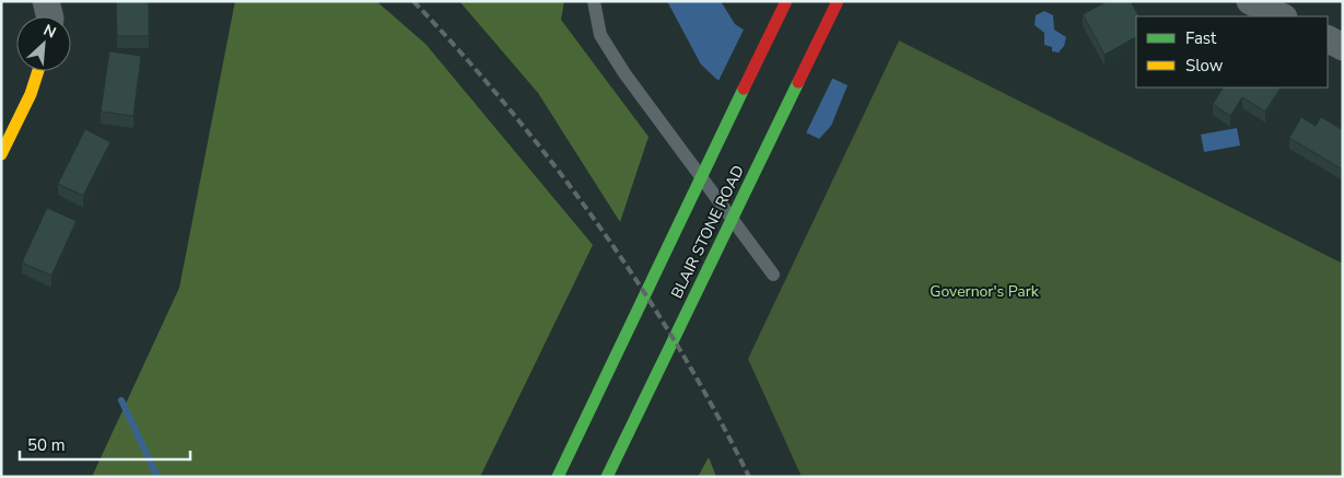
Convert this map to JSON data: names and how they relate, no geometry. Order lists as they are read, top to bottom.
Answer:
{
  "streets": {
    "main road": ["BLAIR STONE ROAD"]
  },
  "parks": ["Governor's Park"],
  "legend": ["Fast", "Slow"],
  "scale_bar": "50 m",
  "north": "top right"
}
